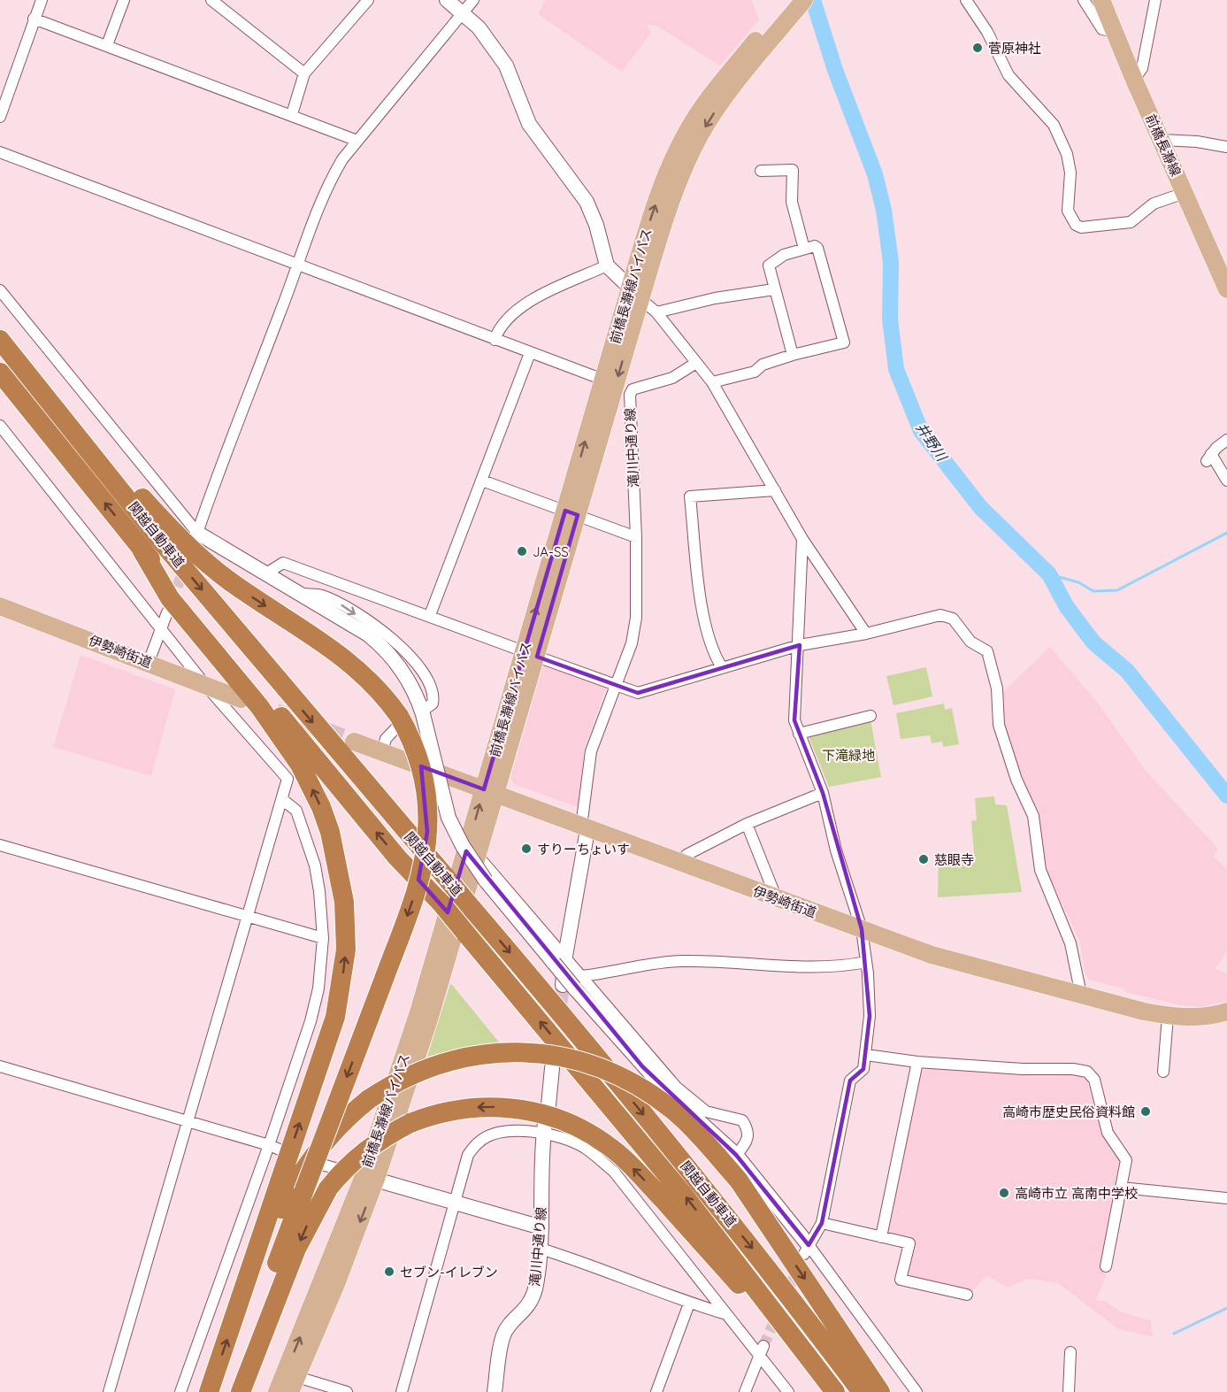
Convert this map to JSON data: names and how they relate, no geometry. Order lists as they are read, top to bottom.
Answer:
{
  "streets": {
    "highway": ["関越自動車道"],
    "main road": ["前橋長瀞線", "前橋長瀞線バイパス", "伊勢崎街道"],
    "street": ["滝川中通り線"]
  },
  "crossings": [
    ["前橋長瀞線バイパス", "伊勢崎街道"],
    ["滝川中通り線", "伊勢崎街道"]
  ],
  "water": ["井野川"],
  "parks": ["下滝緑地"],
  "places": [
    "菅原神社",
    "JA-SS",
    "すりーちょいす",
    "慈眼寺",
    "高崎市歴史民俗資料館",
    "高崎市立 高南中学校",
    "セブン-イレブン"
  ]
}
